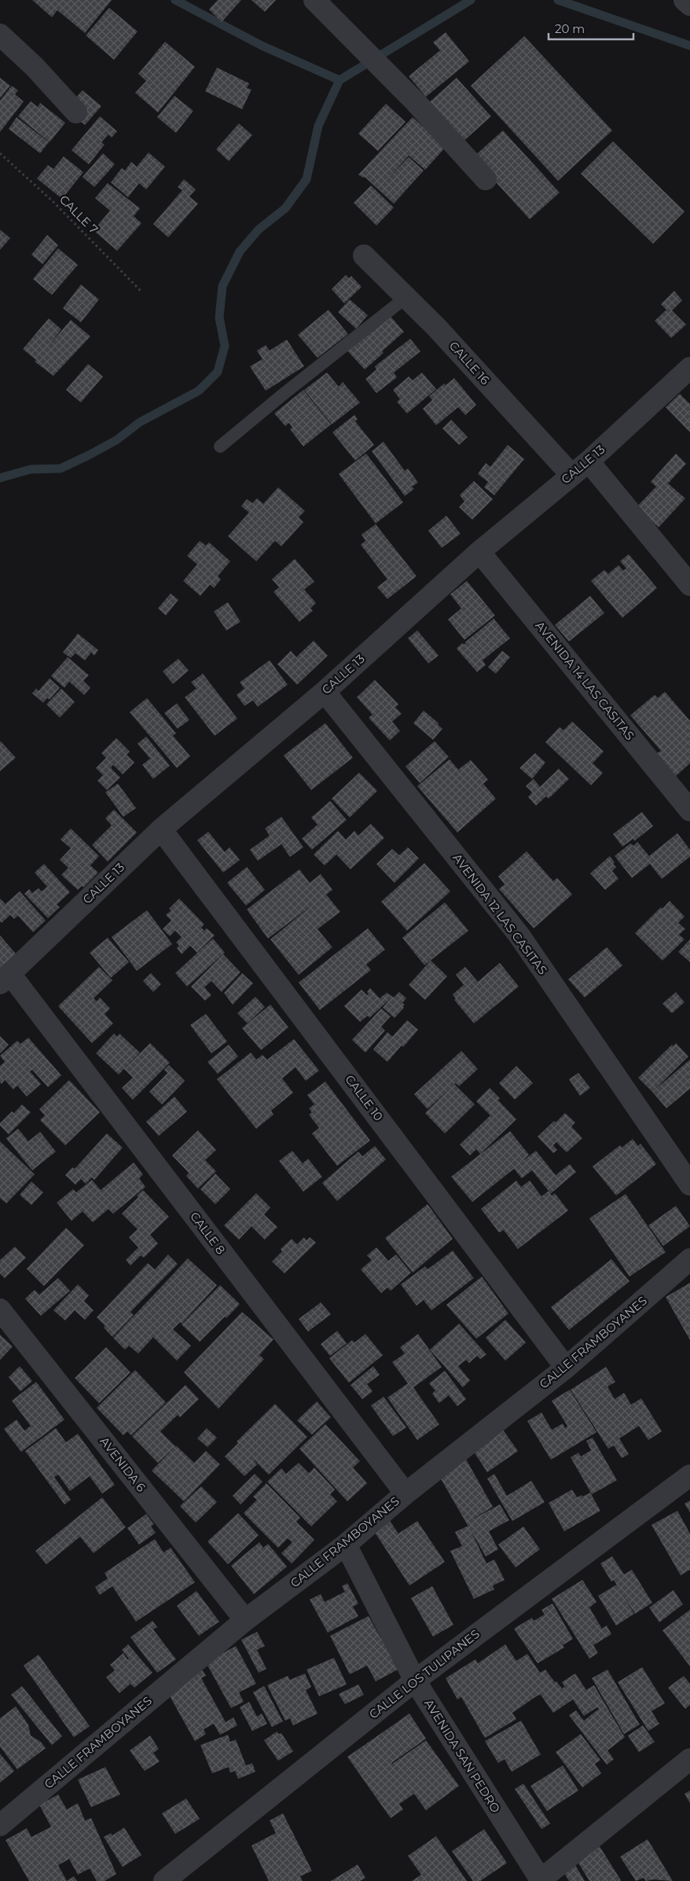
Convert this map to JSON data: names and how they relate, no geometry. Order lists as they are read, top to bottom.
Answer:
{
  "streets": {
    "street": [
      "CALLE 16",
      "CALLE 13",
      "AVENIDA 14 LAS CASITAS",
      "AVENIDA 12 LAS CASITAS",
      "CALLE 10",
      "CALLE 8",
      "CALLE FRAMBOYANES",
      "AVENIDA 6",
      "CALLE LOS TULIPANES",
      "AVENIDA SAN PEDRO"
    ],
    "path": ["CALLE 7"]
  },
  "crossings": [
    ["CALLE 16", "CALLE 13"],
    ["CALLE 13", "AVENIDA 14 LAS CASITAS"],
    ["CALLE 13", "AVENIDA 12 LAS CASITAS"],
    ["CALLE 13", "CALLE 10"],
    ["CALLE 13", "CALLE 8"],
    ["CALLE 10", "CALLE FRAMBOYANES"],
    ["CALLE 8", "CALLE FRAMBOYANES"],
    ["CALLE FRAMBOYANES", "AVENIDA 6"],
    ["CALLE FRAMBOYANES", "AVENIDA SAN PEDRO"],
    ["CALLE LOS TULIPANES", "AVENIDA SAN PEDRO"]
  ],
  "scale_bar": "20 m"
}
